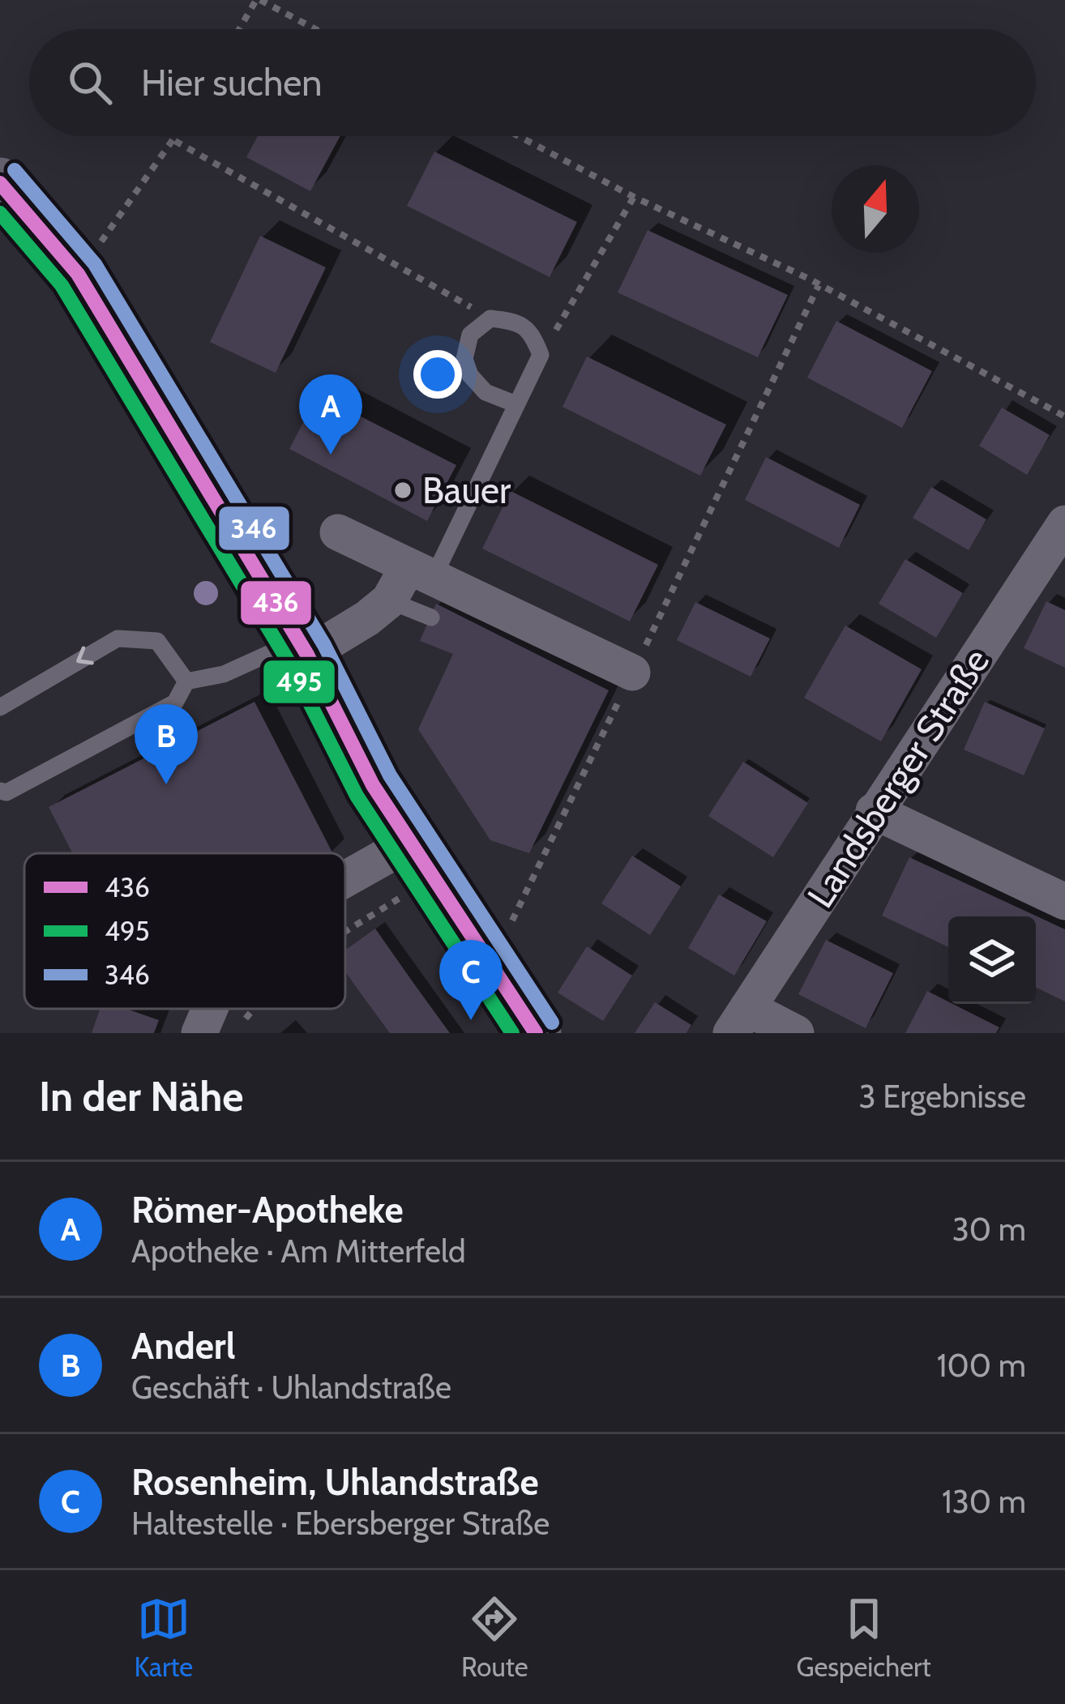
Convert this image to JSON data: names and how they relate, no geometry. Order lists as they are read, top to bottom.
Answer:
{
  "streets": {
    "street": ["Landsberger Straße"]
  },
  "places": ["Bauer"],
  "lines": ["transit line 346", "transit line 436", "transit line 495"],
  "legend": ["436", "495", "346"],
  "north": "top",
  "page": {
    "search": "Hier suchen",
    "pins": ["A", "B", "C"],
    "heading": ["In der Nähe", "3 Ergebnisse"],
    "list": [
      {
        "mark": "A",
        "name": "Römer-Apotheke",
        "note": "Apotheke · Am Mitterfeld",
        "value": "30 m"
      },
      {
        "mark": "B",
        "name": "Anderl",
        "note": "Geschäft · Uhlandstraße",
        "value": "100 m"
      },
      {
        "mark": "C",
        "name": "Rosenheim, Uhlandstraße",
        "note": "Haltestelle · Ebersberger Straße",
        "value": "130 m"
      }
    ],
    "nav": ["Karte", "Route", "Gespeichert"]
  }
}
